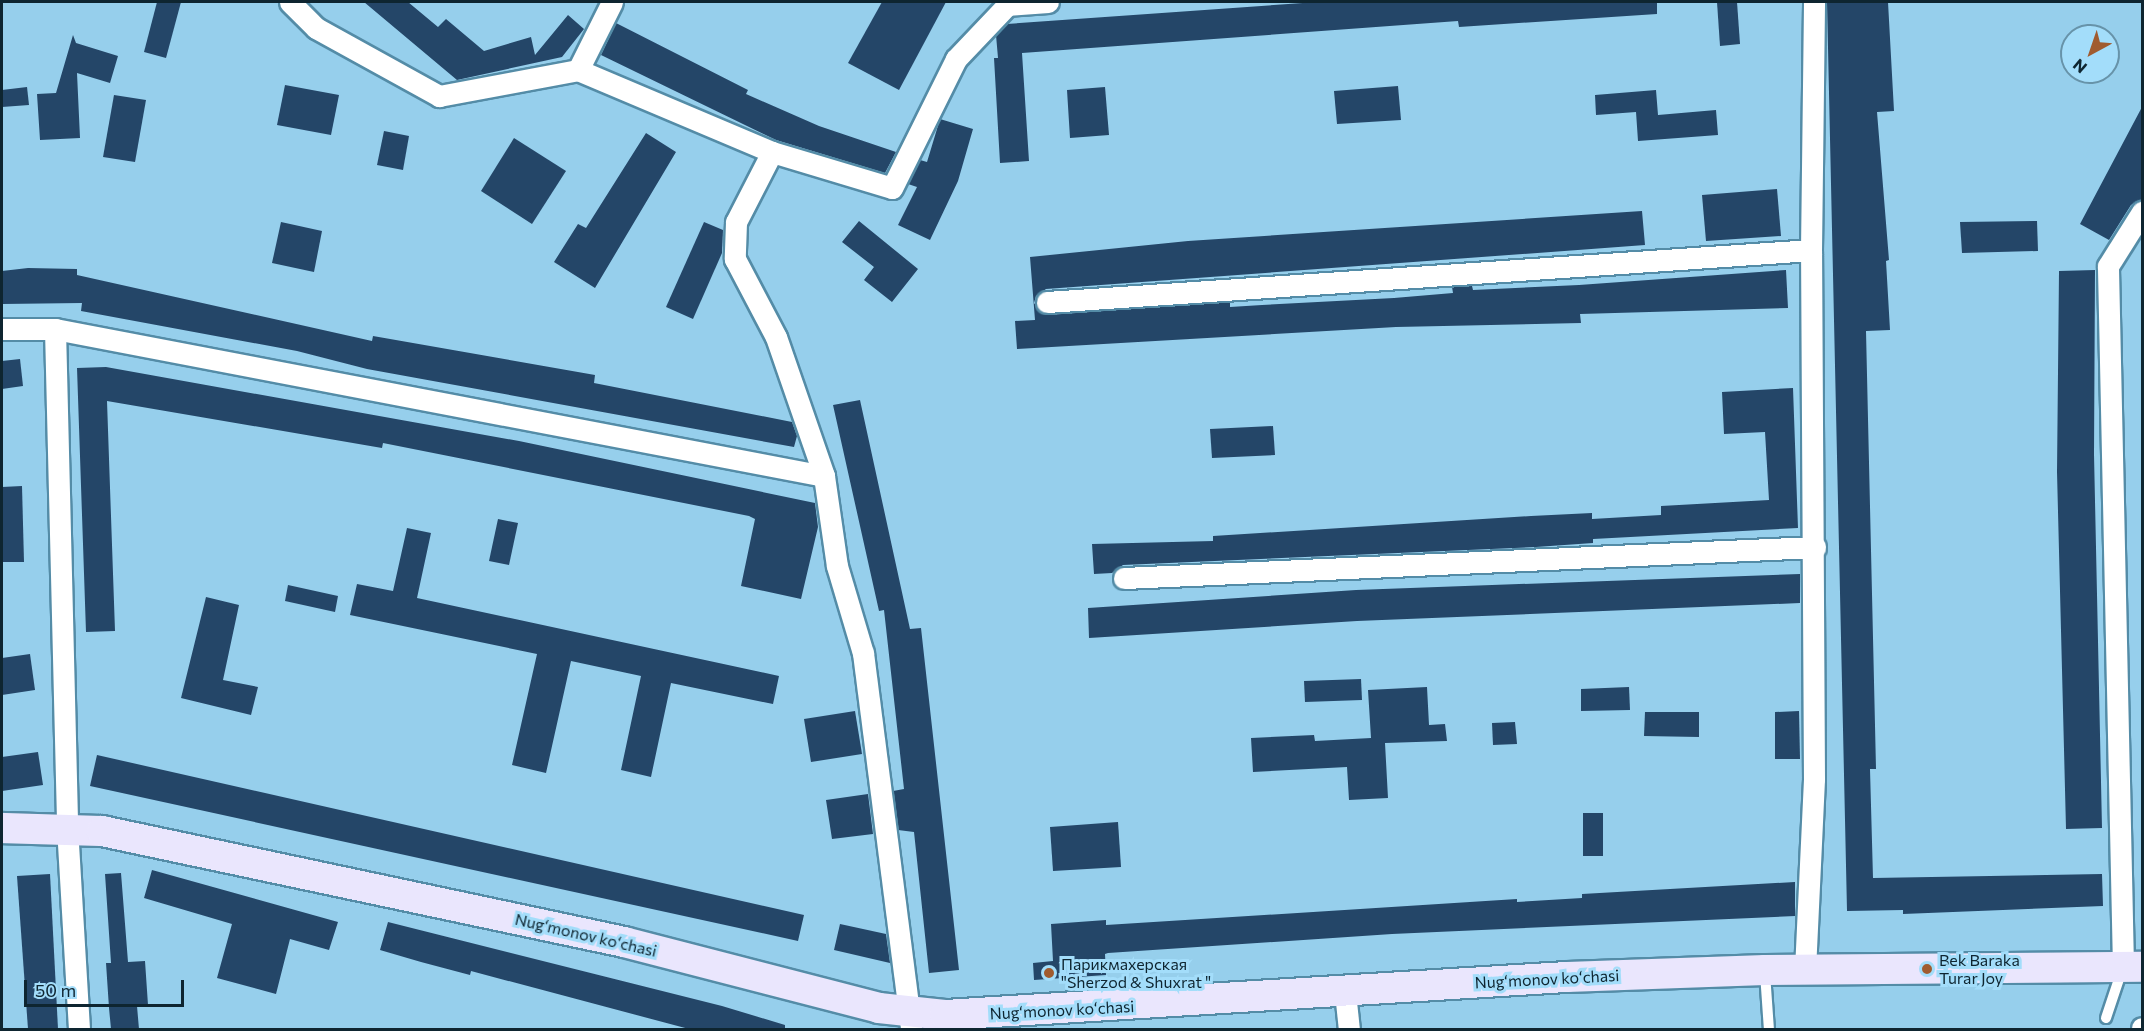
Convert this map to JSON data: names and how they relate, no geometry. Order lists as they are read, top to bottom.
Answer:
{
  "streets": {
    "main road": ["Nugʻmonov koʻchasi"]
  },
  "places": ["Bek Baraka Turar Joy", "Парикмахерская \"Sherzod & Shuxrat \""],
  "scale_bar": "50 m",
  "north": "bottom left"
}
